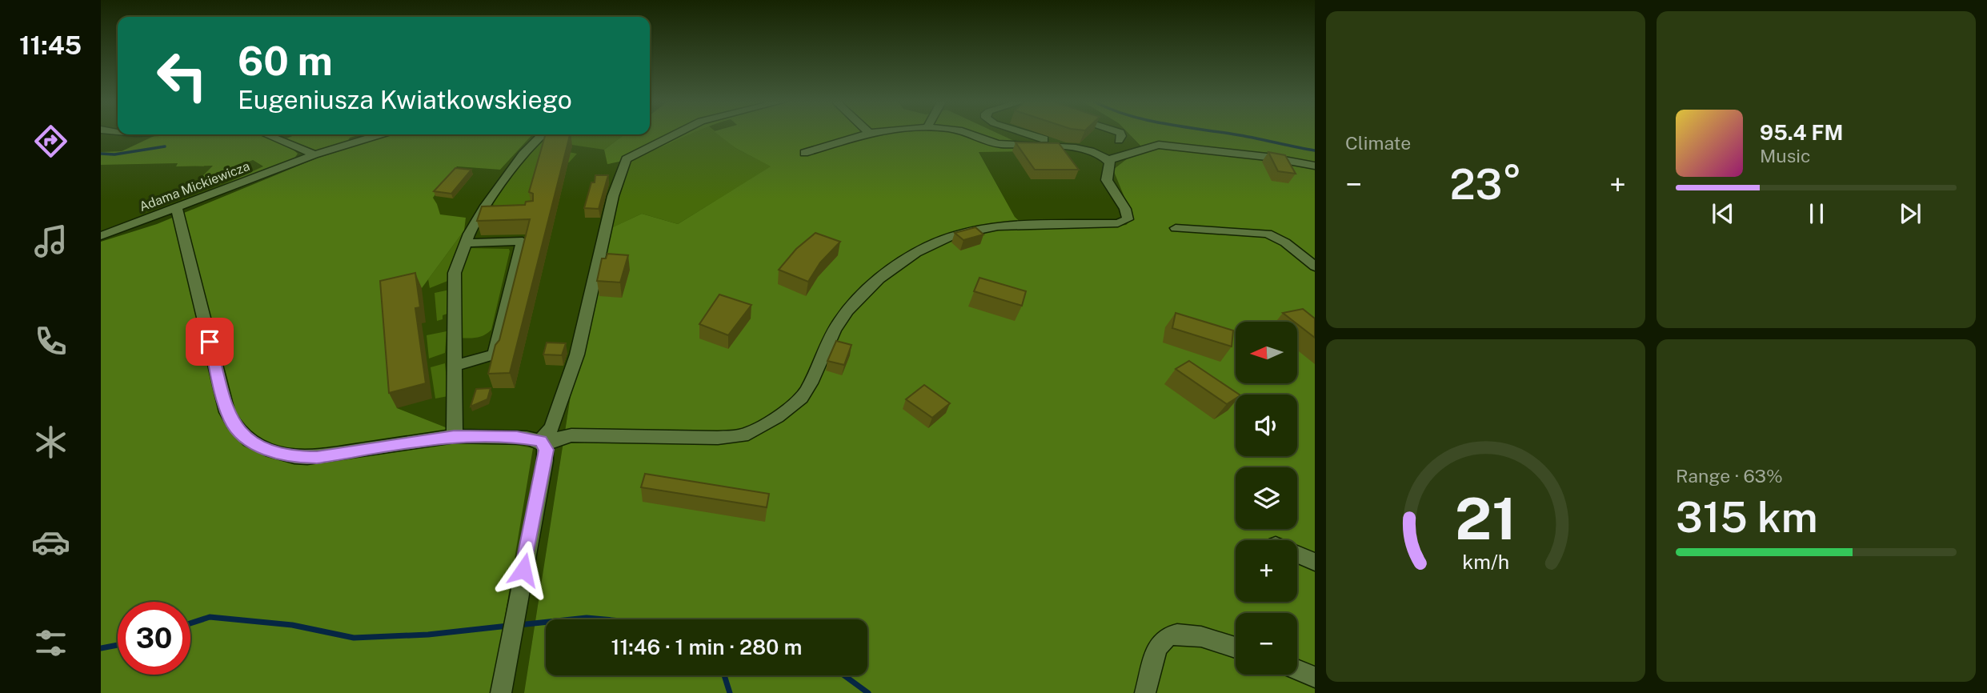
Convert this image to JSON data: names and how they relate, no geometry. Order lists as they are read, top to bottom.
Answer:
{
  "streets": {
    "street": ["Adama Mickiewicza"]
  },
  "north": "left",
  "page": {
    "tabs": "11:45",
    "tile": [
      "Climate",
      ["Range · 63%", "315 km"]
    ],
    "turn": ["60 m", "Eugeniusza Kwiatkowskiego"],
    "song": ["95.4 FM", "Music"],
    "heat": ["−", "23°", "+"],
    "map_buttons": ["+", "−"],
    "limit": "30",
    "trip": "11:46 · 1 min · 280 m",
    "gauge": ["21", "km/h"]
  }
}
